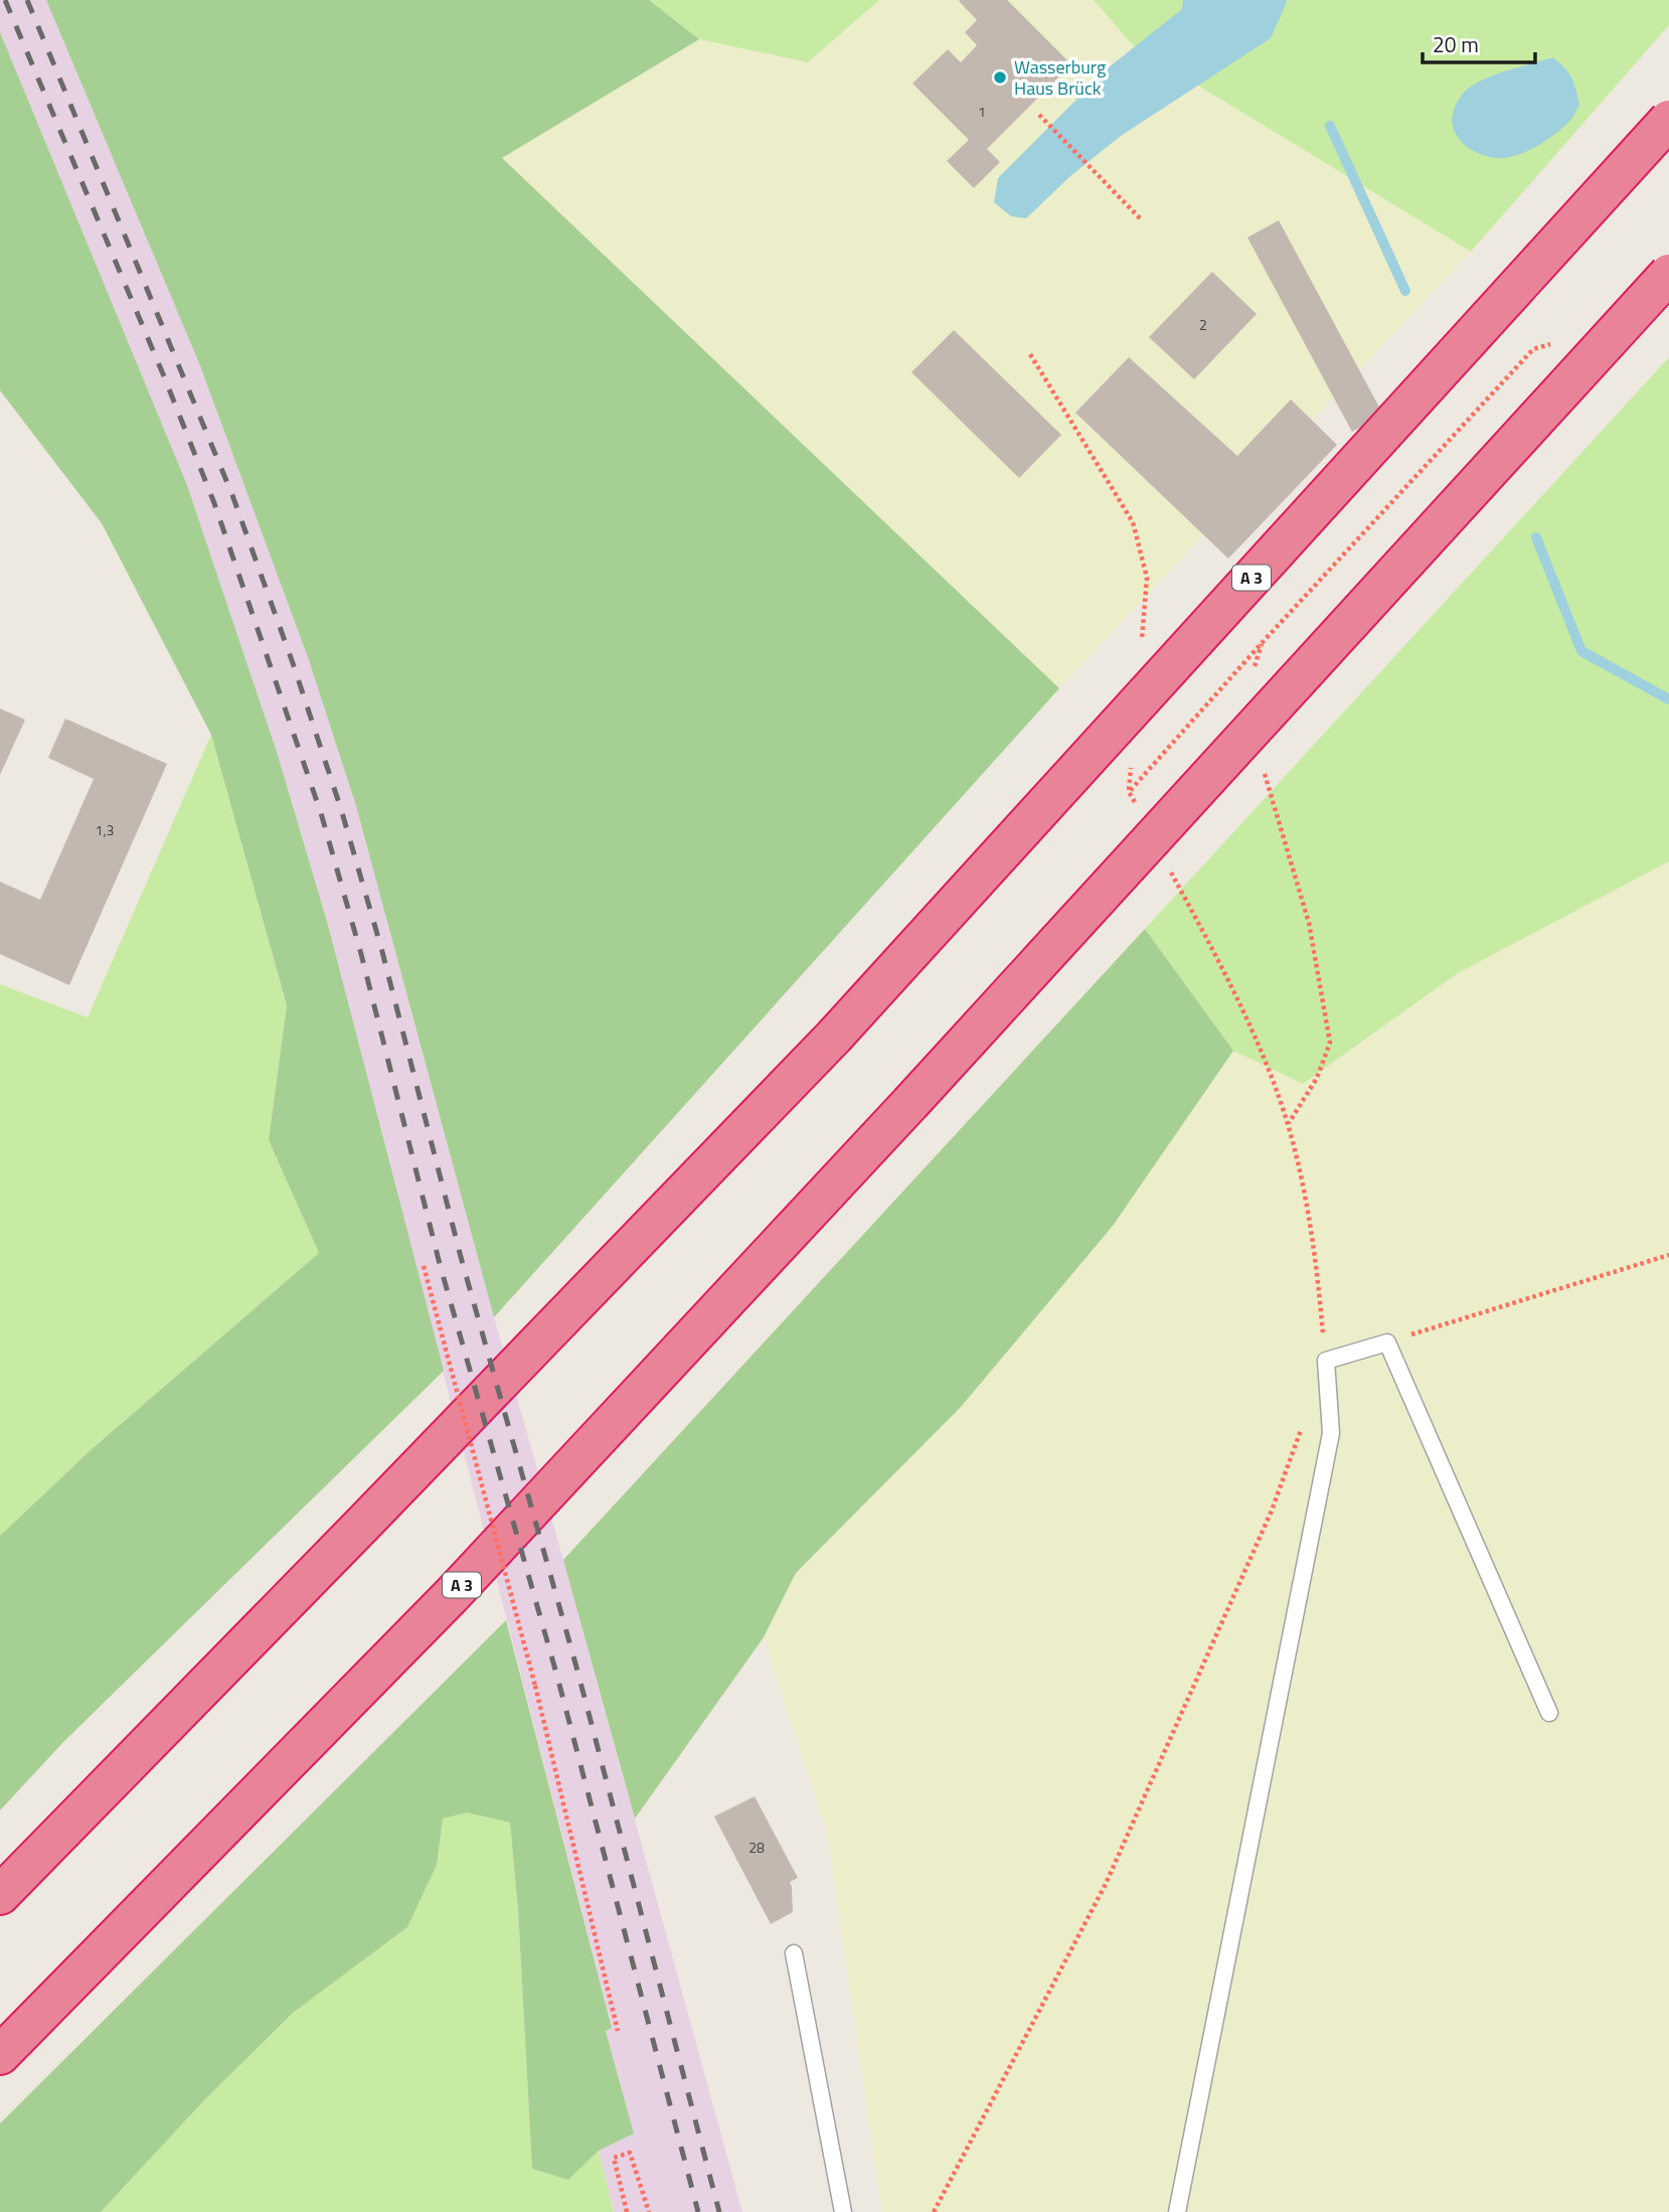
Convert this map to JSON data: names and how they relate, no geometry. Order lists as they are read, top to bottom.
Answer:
{
  "streets": {
    "highway": ["A 3"]
  },
  "places": ["Wasserburg Haus Brück"],
  "house_numbers": [
    "1",
    "2",
    "1,3",
    "28"
  ],
  "scale_bar": "20 m"
}
